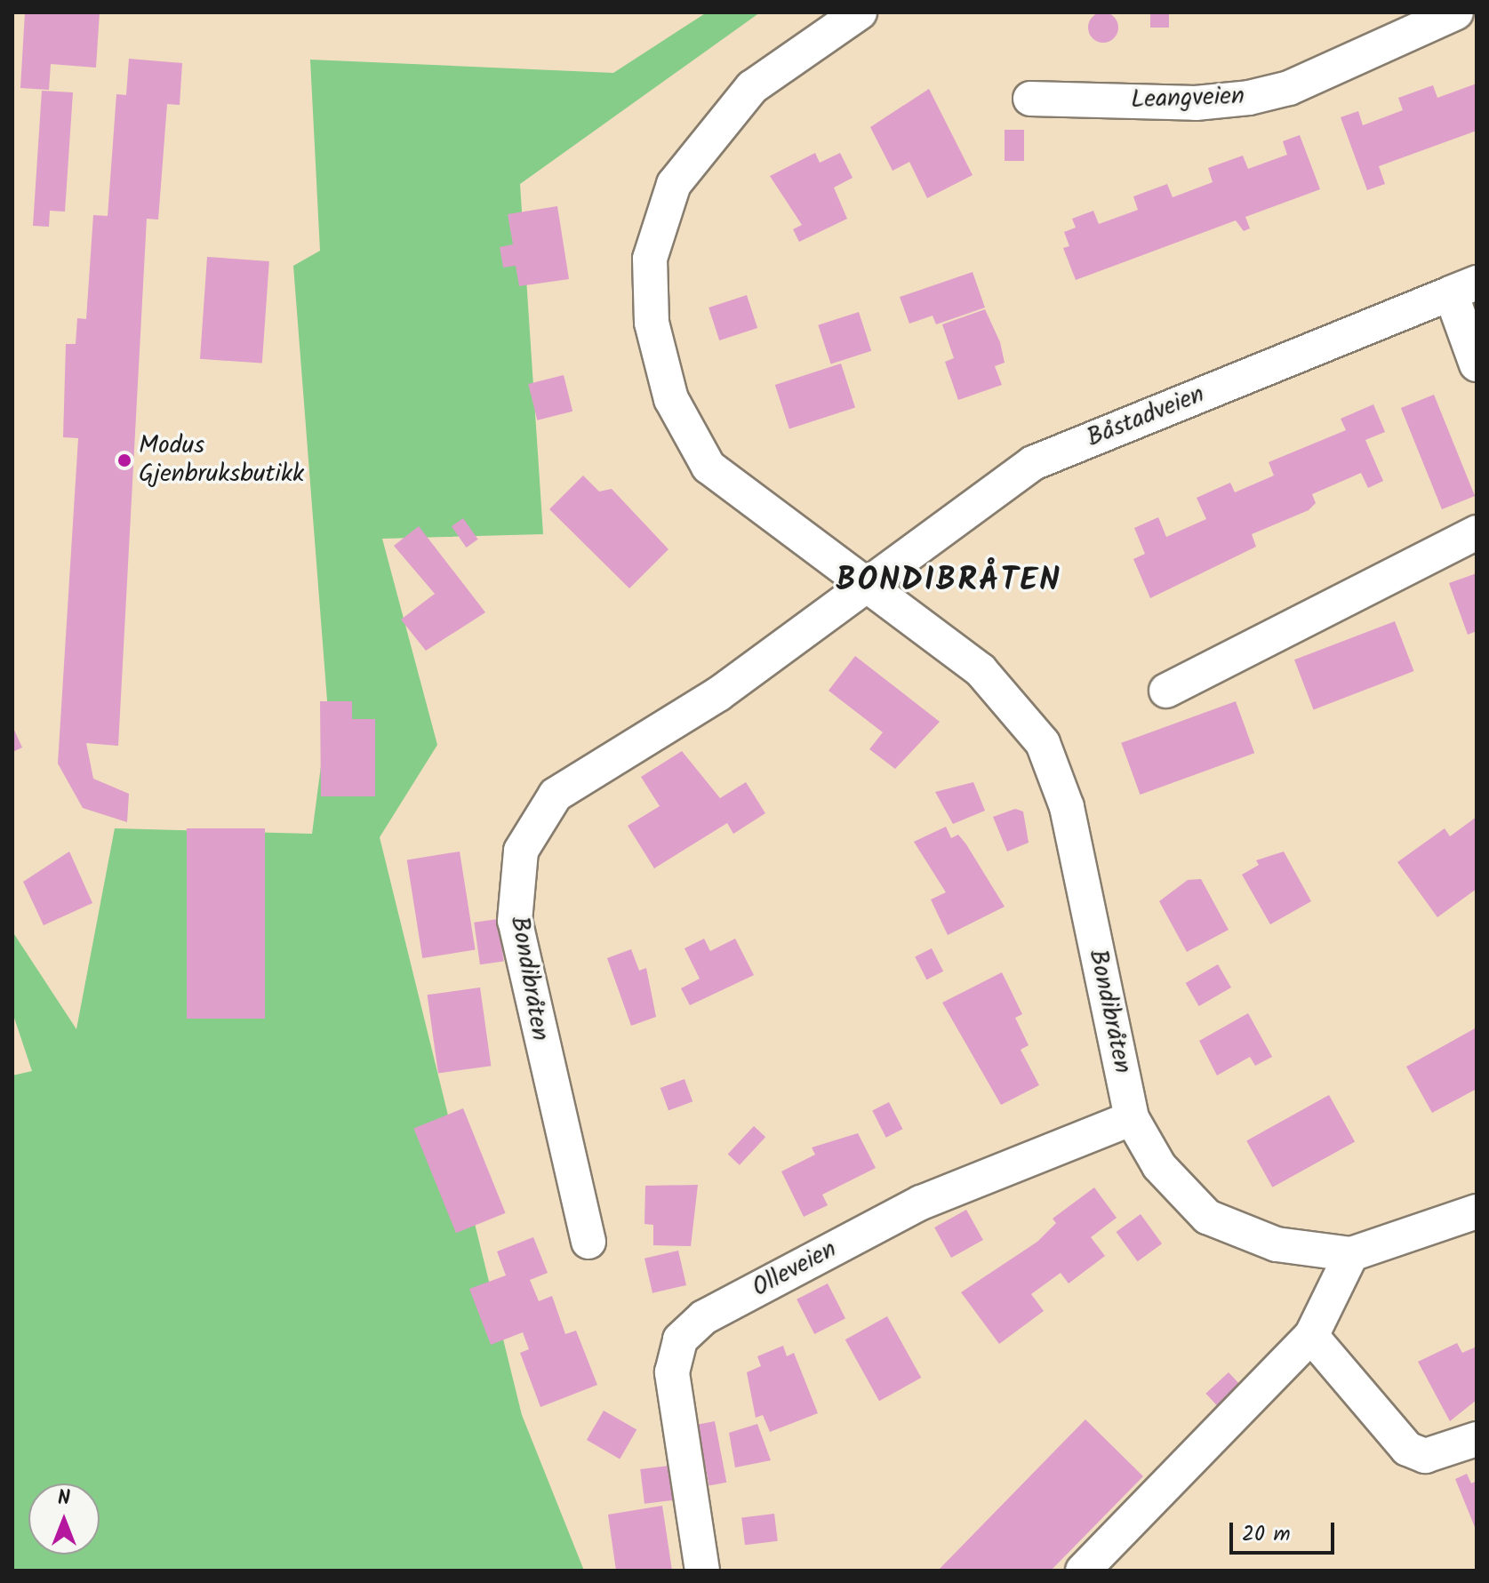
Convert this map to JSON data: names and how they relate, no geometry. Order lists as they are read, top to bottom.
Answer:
{
  "streets": {
    "street": [
      "Leangveien",
      "Båstadveien",
      "Bondibråten",
      "Olleveien"
    ]
  },
  "crossings": [
    ["Båstadveien", "Bondibråten"],
    ["Bondibråten", "Olleveien"]
  ],
  "districts": ["BONDIBRÅTEN"],
  "places": ["Modus Gjenbruksbutikk"],
  "scale_bar": "20 m",
  "north": "top"
}
